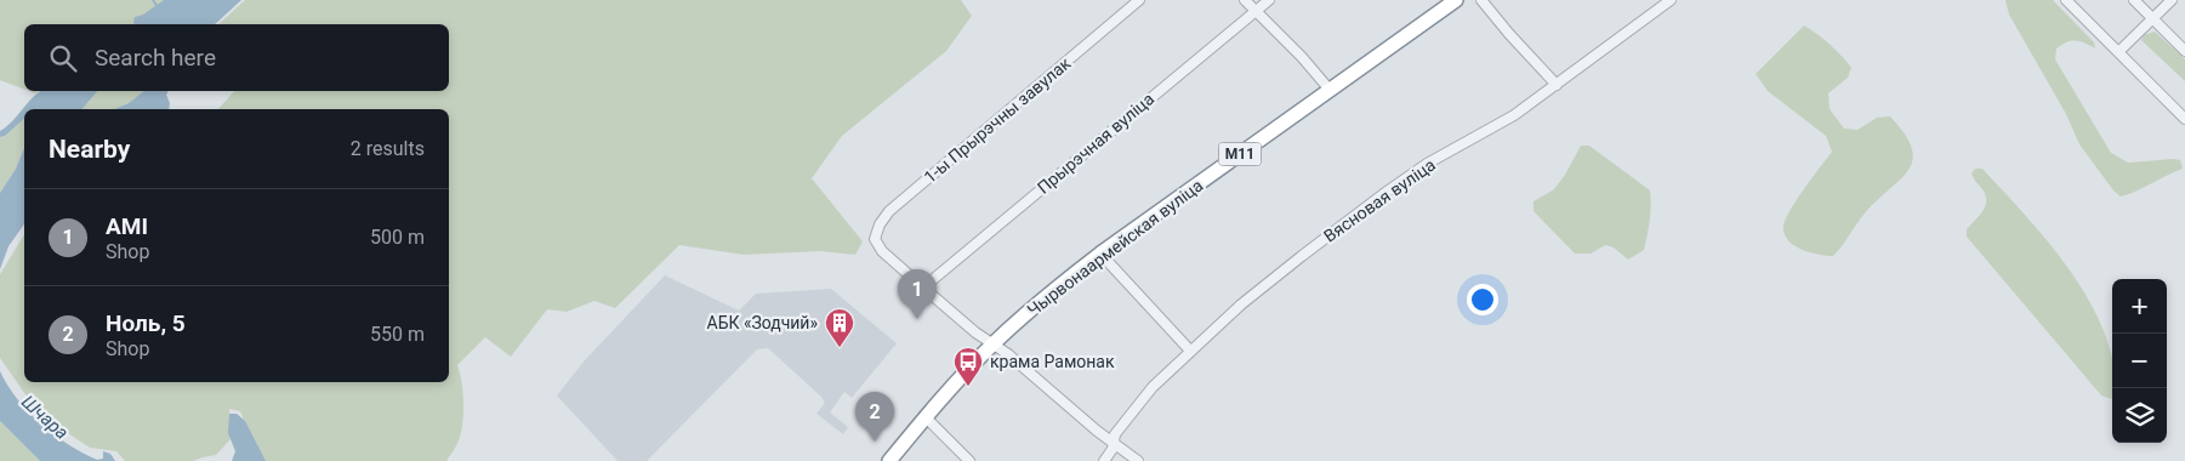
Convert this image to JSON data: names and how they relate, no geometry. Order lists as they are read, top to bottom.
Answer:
{
  "streets": {
    "highway": ["М11", "Чырвонаармейская вуліца"],
    "street": ["1-ы Прырэчны завулак", "Прырэчная вуліца", "Вясновая вуліца"]
  },
  "crossings": [
    ["1-ы Прырэчны завулак", "Прырэчная вуліца"]
  ],
  "water": ["Шчара"],
  "places": {
    "building": ["АБК «Зодчий»"],
    "bus stop": ["крама Рамонак"]
  },
  "page": {
    "search": "Search here",
    "heading": ["Nearby", "2 results"],
    "list": [
      {
        "mark": "1",
        "name": "AMI",
        "note": "Shop",
        "value": "500 m"
      },
      {
        "mark": "2",
        "name": "Ноль, 5",
        "note": "Shop",
        "value": "550 m"
      }
    ],
    "pins": ["1", "2"],
    "map_buttons": ["+", "−"]
  }
}
